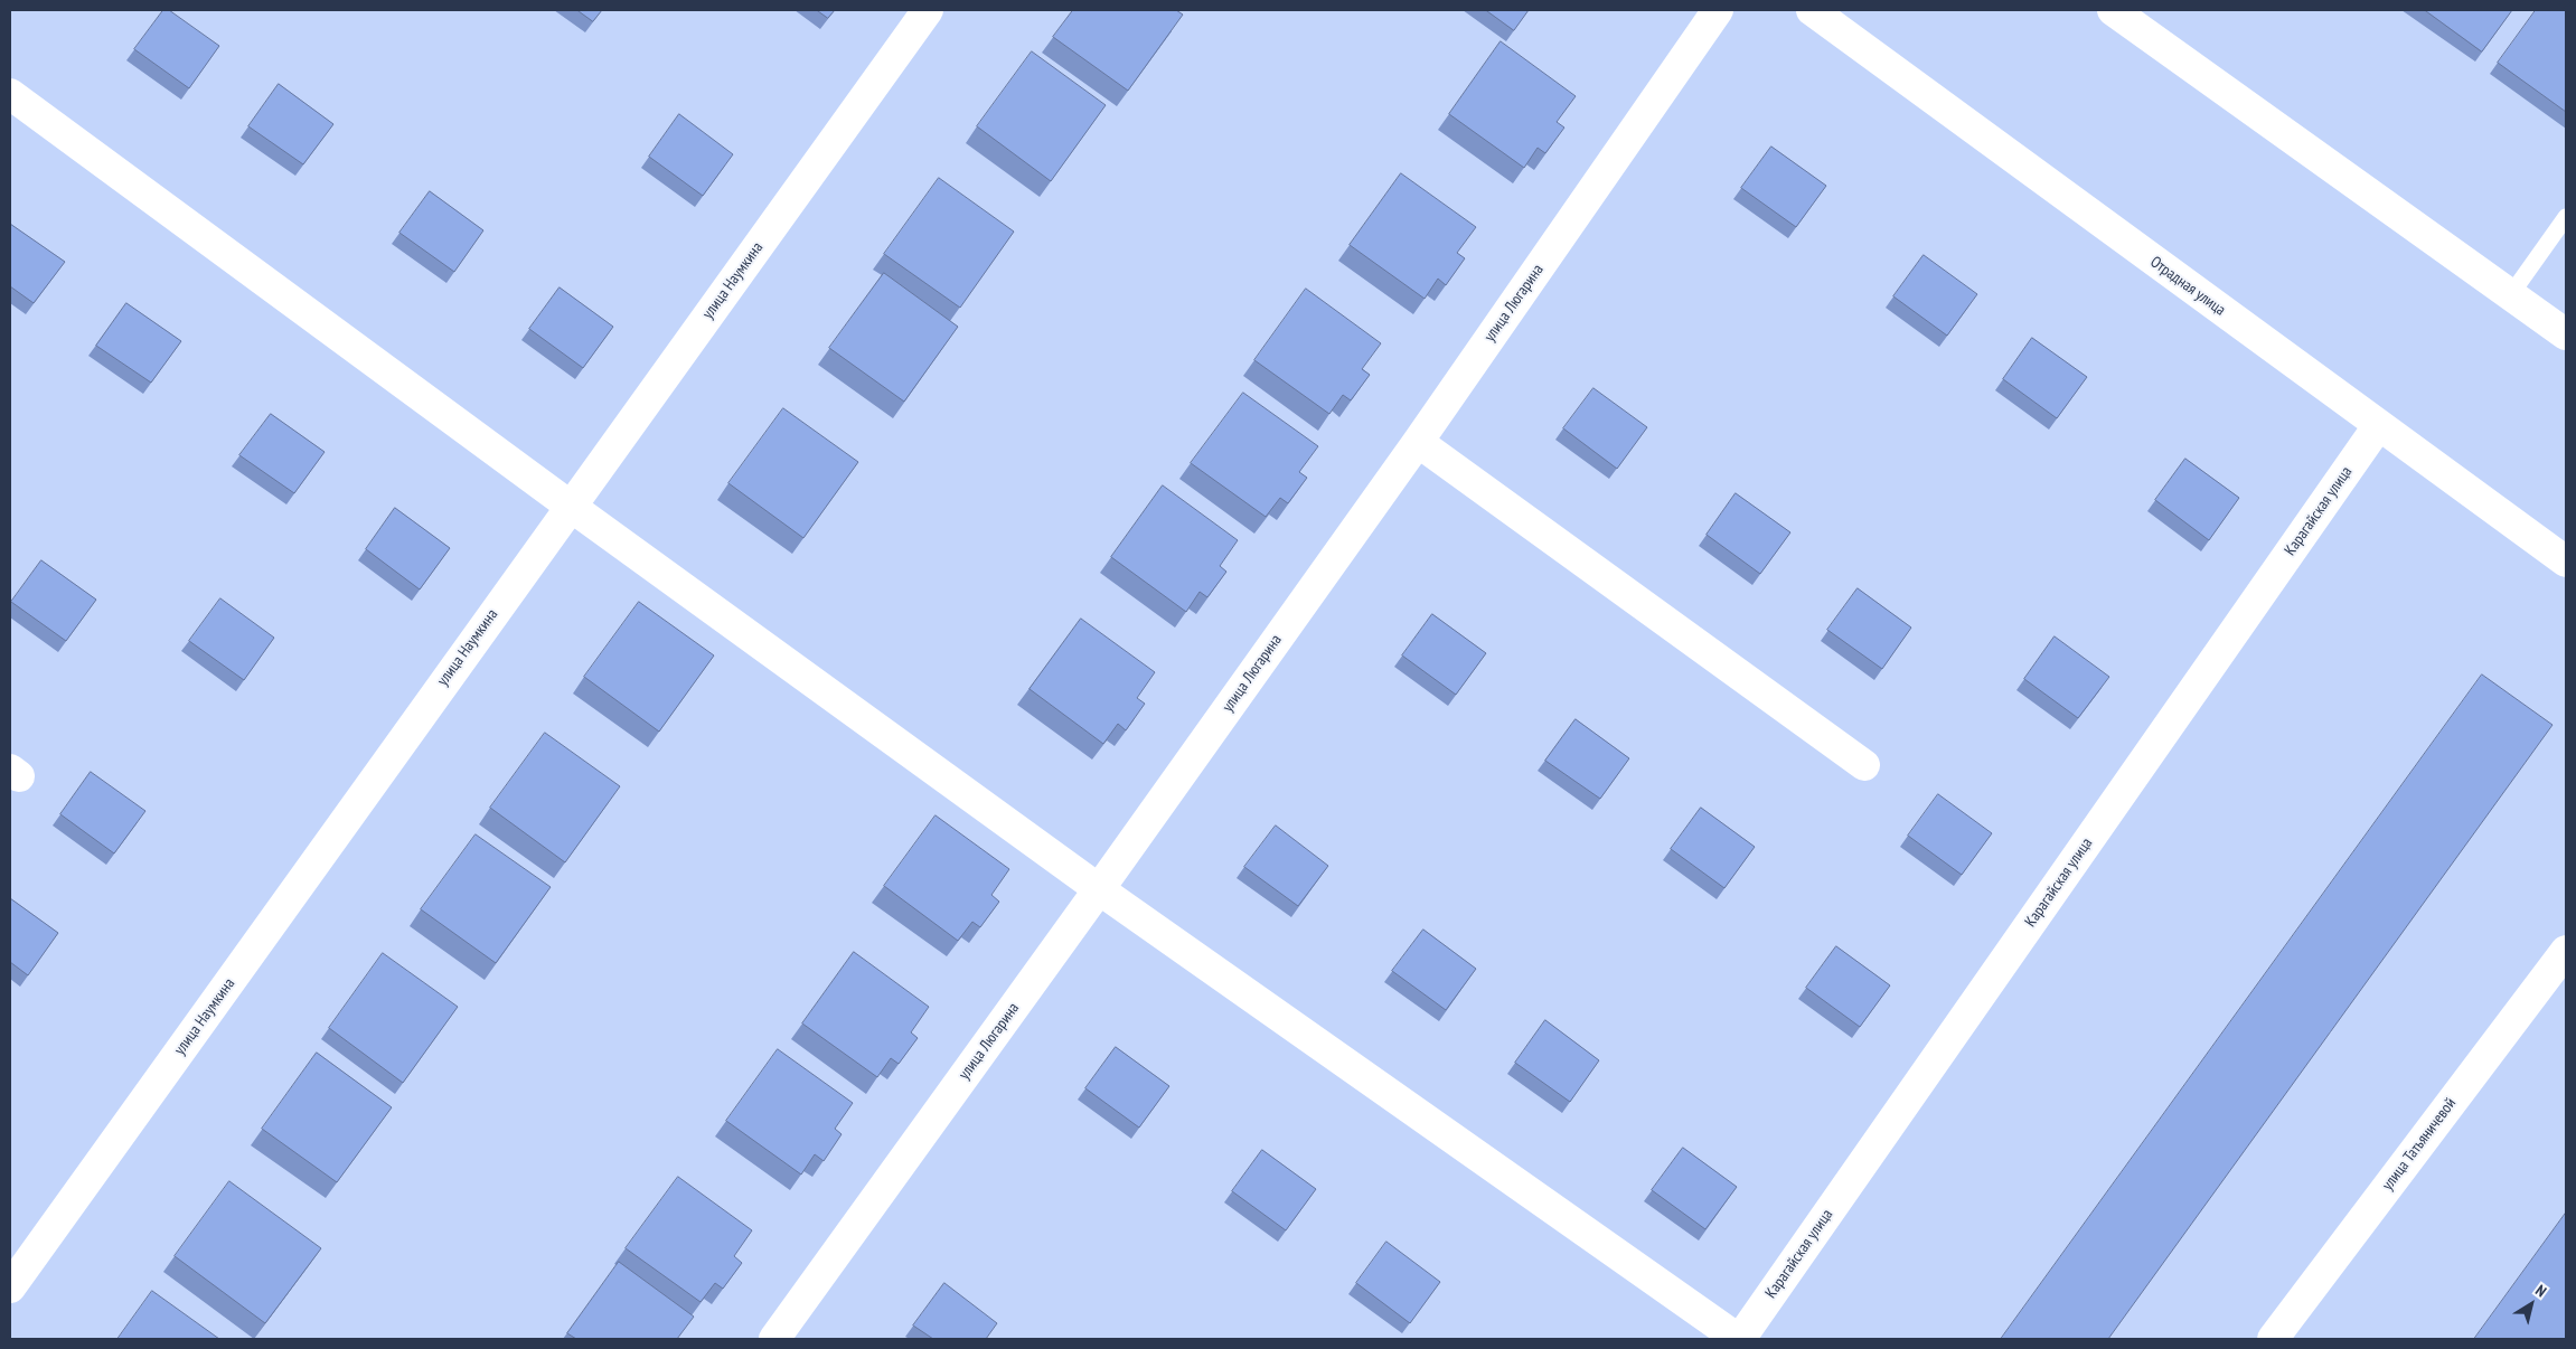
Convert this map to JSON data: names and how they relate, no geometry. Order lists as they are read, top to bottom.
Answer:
{
  "streets": {
    "street": [
      "улица Наумкина",
      "Отрадная улица",
      "улица Люгарина",
      "Карагайская улица",
      "улица Татьяничевой"
    ]
  },
  "crossings": [
    ["Отрадная улица", "Карагайская улица"]
  ],
  "north": "top right"
}
